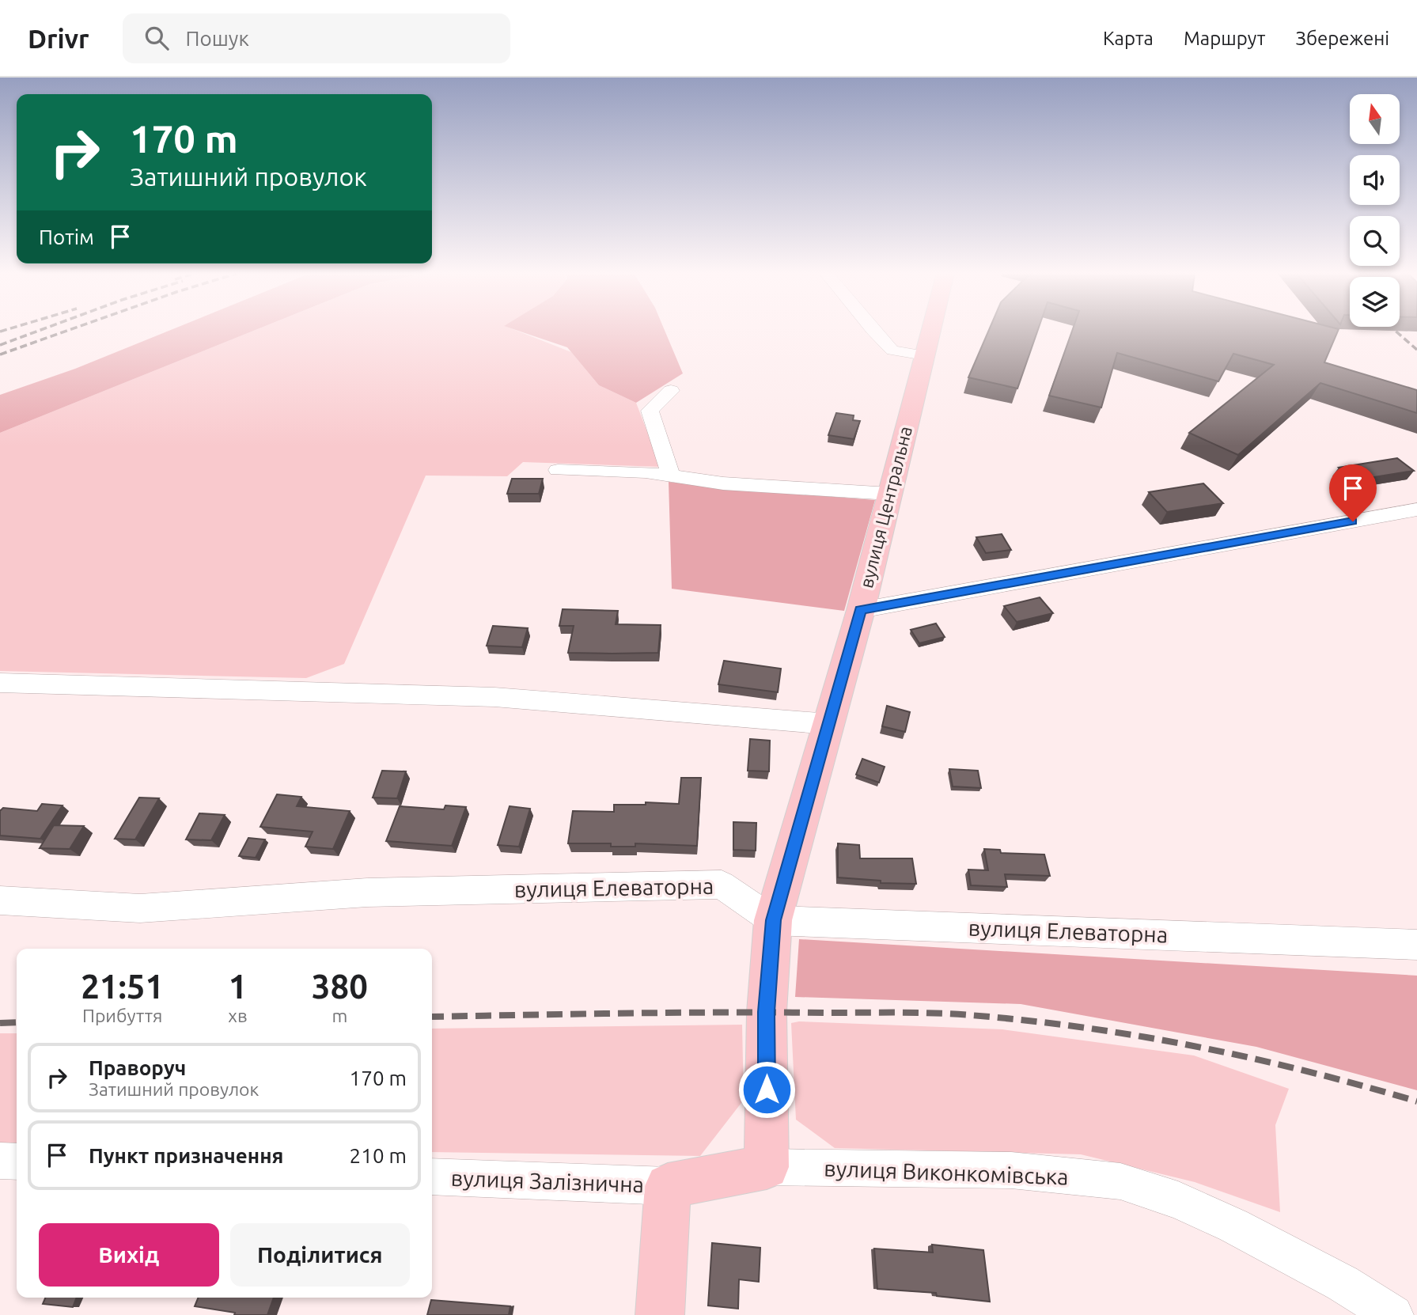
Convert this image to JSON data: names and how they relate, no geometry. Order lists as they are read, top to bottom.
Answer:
{
  "streets": {
    "main road": ["вулиця Центральна"],
    "street": ["вулиця Елеваторна", "вулиця Виконкомівська", "вулиця Залізнична"]
  },
  "crossings": [
    ["вулиця Центральна", "вулиця Елеваторна"],
    ["вулиця Центральна", "вулиця Виконкомівська"]
  ],
  "north": "top",
  "page": {
    "header": "Drivr",
    "search": "Пошук",
    "nav": ["Карта", "Маршрут", "Збережені"],
    "turn": ["170 m", "Затишний провулок"],
    "then": "Потім",
    "eta": [
      "21:51",
      "Прибуття",
      "1",
      "хв",
      "380",
      "m"
    ],
    "list": [
      {
        "name": "Праворуч",
        "note": "Затишний провулок",
        "value": "170 m"
      },
      {
        "name": "Пункт призначення",
        "value": "210 m"
      }
    ],
    "buttons": ["Вихід", "Поділитися"]
  }
}
